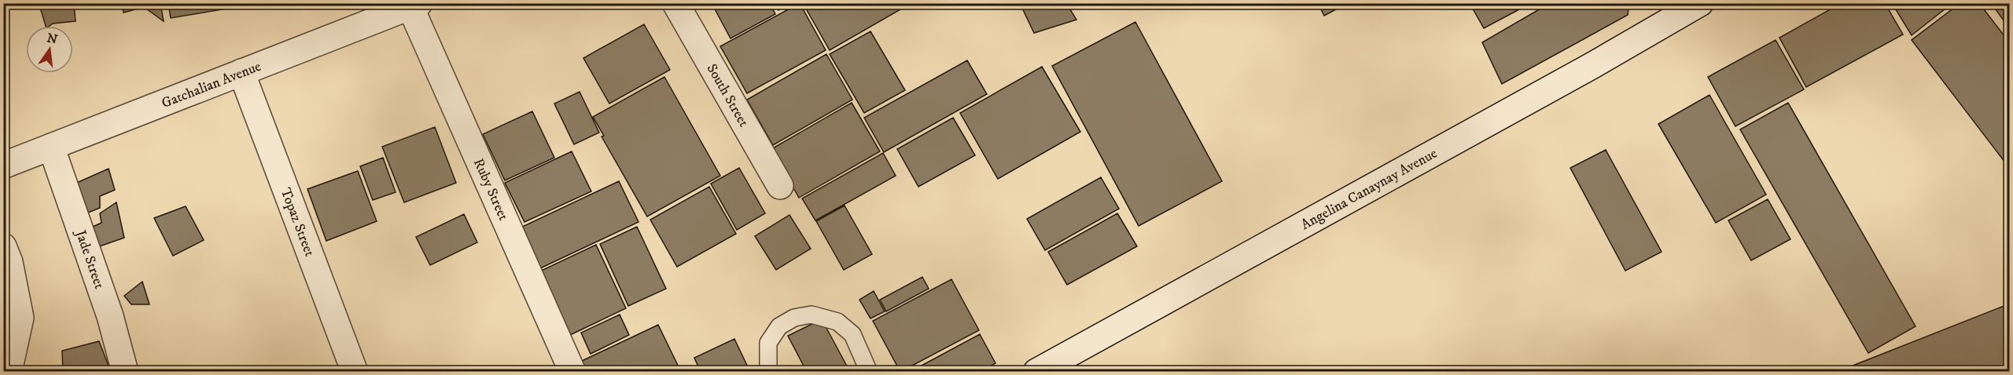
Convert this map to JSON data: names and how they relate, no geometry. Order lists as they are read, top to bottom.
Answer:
{
  "streets": {
    "street": [
      "Gatchalian Avenue",
      "South Street",
      "Angelina Canaynay Avenue",
      "Ruby Street",
      "Topaz Street",
      "Jade Street"
    ]
  },
  "crossings": [
    ["Gatchalian Avenue", "Ruby Street"],
    ["Gatchalian Avenue", "Topaz Street"],
    ["Gatchalian Avenue", "Jade Street"]
  ],
  "north": "top"
}
